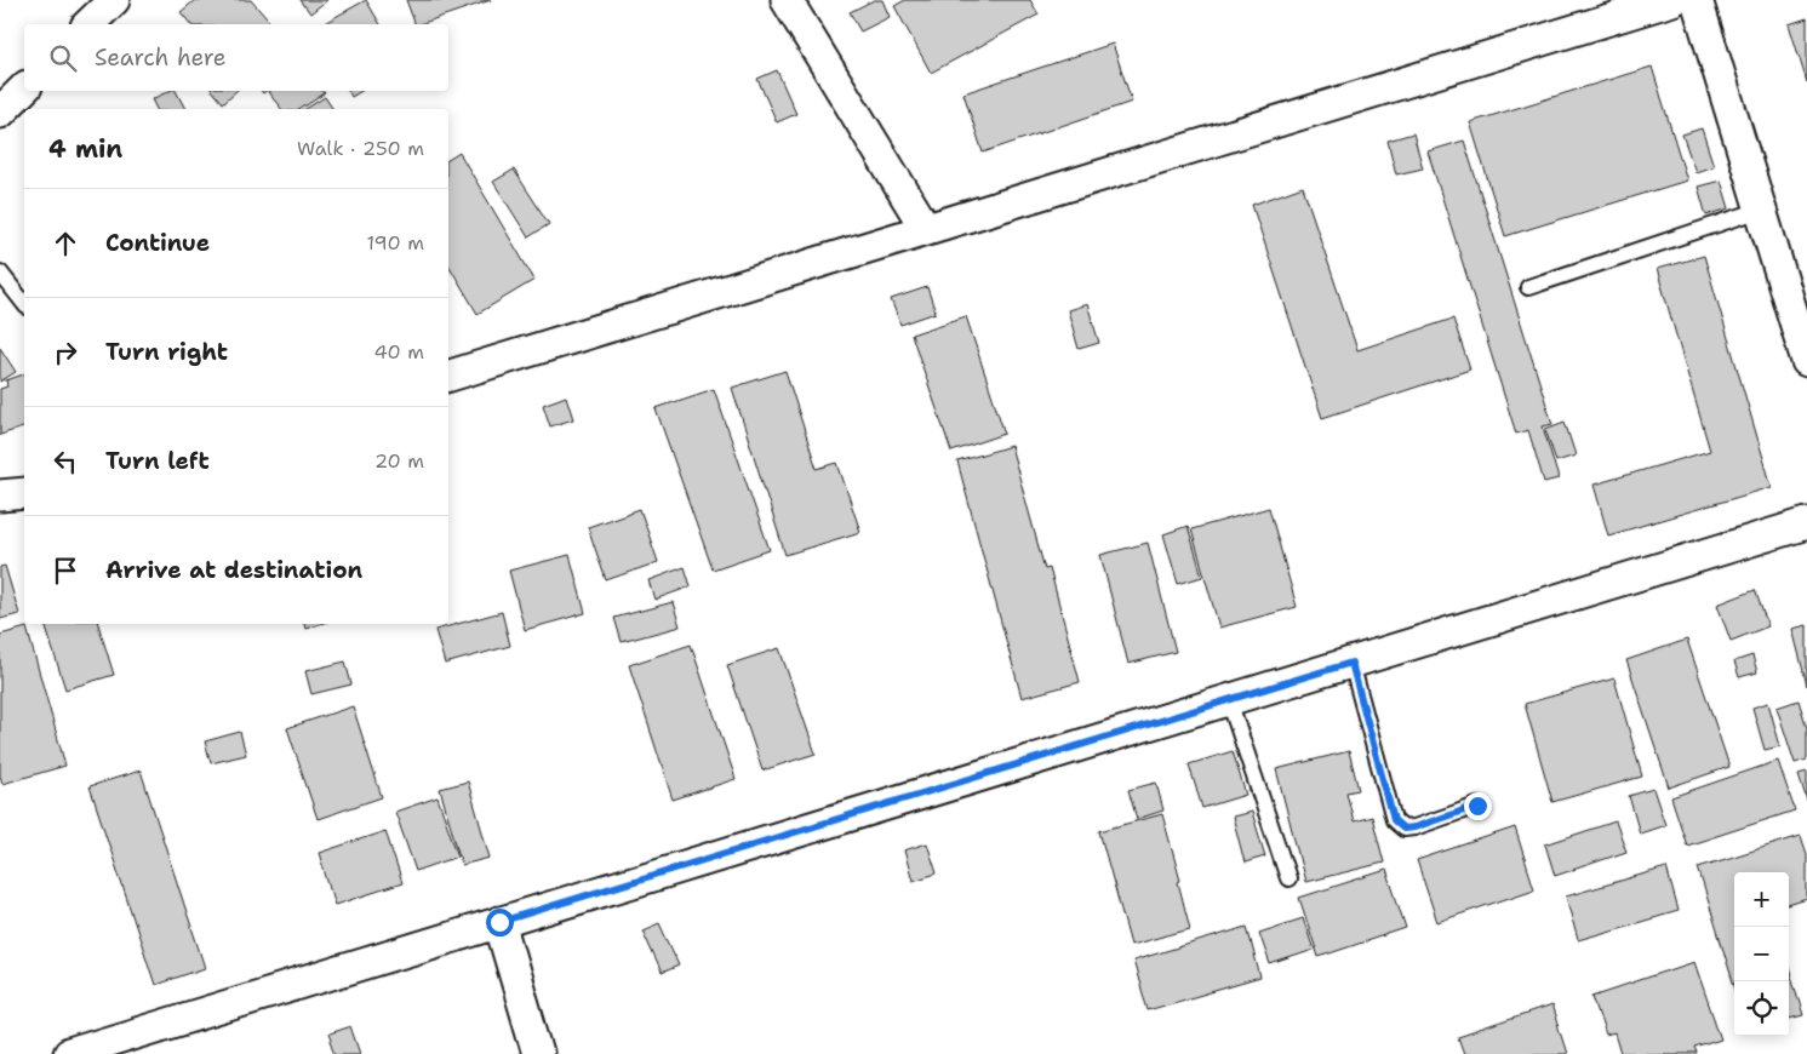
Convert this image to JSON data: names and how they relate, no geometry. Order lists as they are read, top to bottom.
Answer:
{
  "page": {
    "search": "Search here",
    "heading": ["4 min", "Walk · 250 m"],
    "list": [
      ["Continue", "190 m"],
      ["Turn right", "40 m"],
      ["Turn left", "20 m"],
      "Arrive at destination"
    ],
    "map_buttons": ["+", "−"]
  }
}
